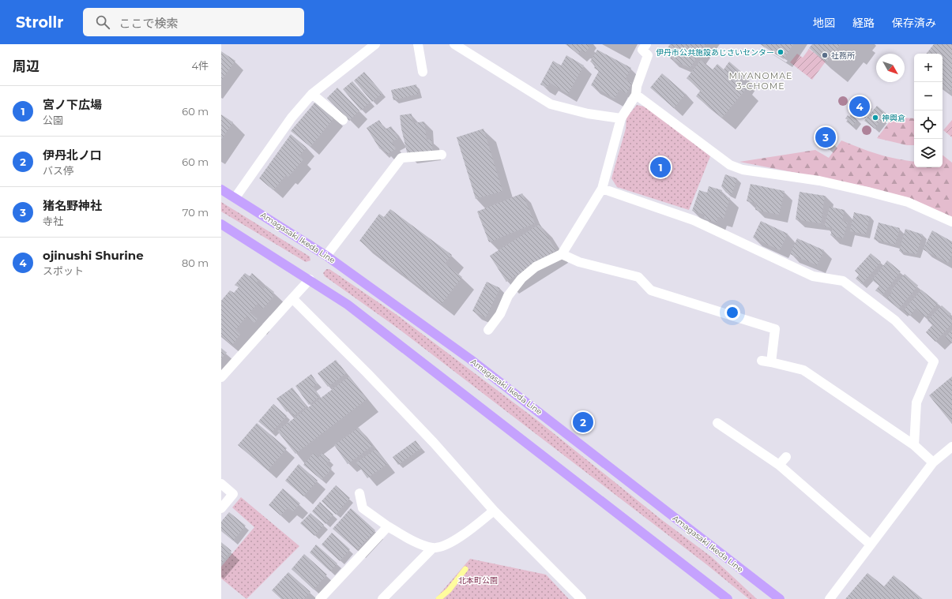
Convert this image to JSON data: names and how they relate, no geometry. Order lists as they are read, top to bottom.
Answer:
{
  "streets": {
    "main road": ["Amagasaki Ikeda Line"]
  },
  "districts": ["MIYANOMAE 3-CHOME"],
  "parks": ["北本町公園"],
  "places": ["伊丹市公共施設あじさいセンター", "社務所", "神輿倉"],
  "north": "bottom right",
  "page": {
    "header": "Strollr",
    "search": "ここで検索",
    "nav": ["地図", "経路", "保存済み"],
    "heading": ["周辺", "4件"],
    "map_buttons": ["+", "−"],
    "list": [
      {
        "mark": "1",
        "name": "宮ノ下広場",
        "note": "公園",
        "value": "60 m"
      },
      {
        "mark": "2",
        "name": "伊丹北ノ口",
        "note": "バス停",
        "value": "60 m"
      },
      {
        "mark": "3",
        "name": "猪名野神社",
        "note": "寺社",
        "value": "70 m"
      },
      {
        "mark": "4",
        "name": "ojinushi Shurine",
        "note": "スポット",
        "value": "80 m"
      }
    ],
    "pins": [
      "4",
      "3",
      "1",
      "2"
    ]
  }
}
